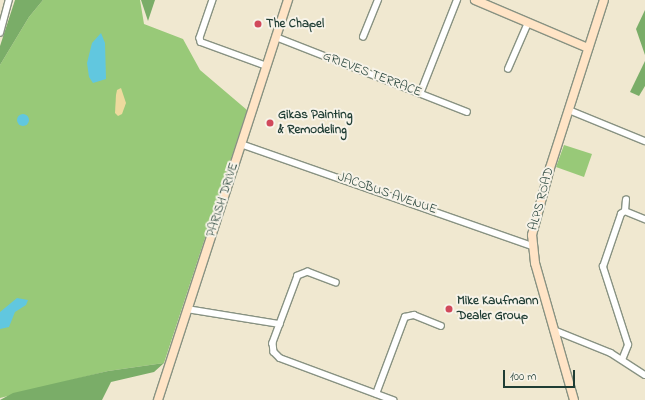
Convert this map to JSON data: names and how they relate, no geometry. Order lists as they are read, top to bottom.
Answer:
{
  "streets": {
    "street": [
      "GRIEVES TERRACE",
      "JACOBUS AVENUE",
      "ALPS ROAD",
      "PARISH DRIVE"
    ]
  },
  "crossings": [
    ["GRIEVES TERRACE", "PARISH DRIVE"],
    ["JACOBUS AVENUE", "ALPS ROAD"],
    ["JACOBUS AVENUE", "PARISH DRIVE"]
  ],
  "places": ["The Chapel", "Gikas Painting & Remodeling", "Mike Kaufmann Dealer Group"],
  "scale_bar": "100 m"
}
